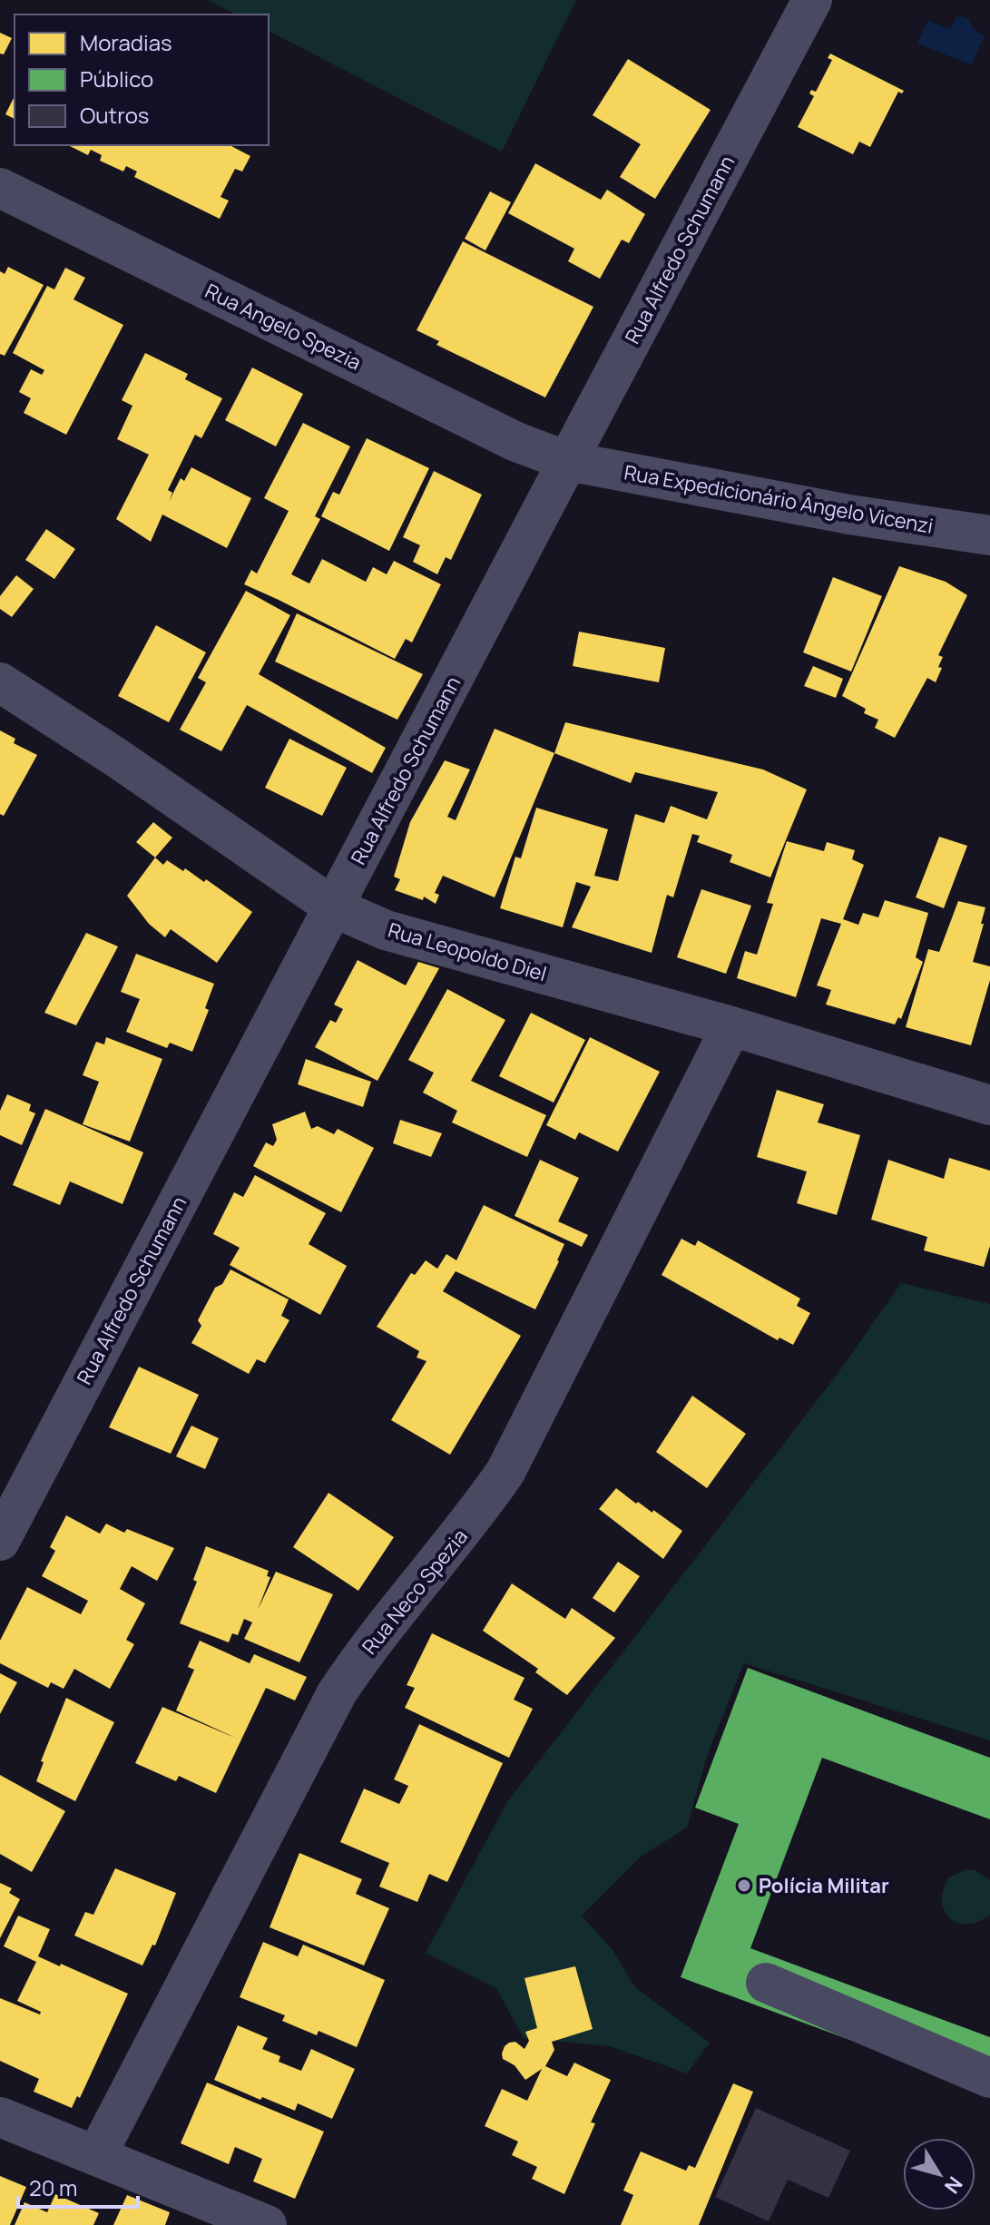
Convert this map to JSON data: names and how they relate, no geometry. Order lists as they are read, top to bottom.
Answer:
{
  "streets": {
    "street": [
      "Rua Alfredo Schumann",
      "Rua Angelo Spezia",
      "Rua Expedicionário Ângelo Vicenzi",
      "Rua Leopoldo Diel",
      "Rua Neco Spezia"
    ]
  },
  "crossings": [
    ["Rua Alfredo Schumann", "Rua Angelo Spezia"],
    ["Rua Alfredo Schumann", "Rua Expedicionário Ângelo Vicenzi"],
    ["Rua Alfredo Schumann", "Rua Leopoldo Diel"],
    ["Rua Angelo Spezia", "Rua Expedicionário Ângelo Vicenzi"],
    ["Rua Leopoldo Diel", "Rua Neco Spezia"]
  ],
  "places": ["Polícia Militar"],
  "legend": ["Moradias", "Público", "Outros"],
  "scale_bar": "20 m",
  "north": "bottom right"
}
